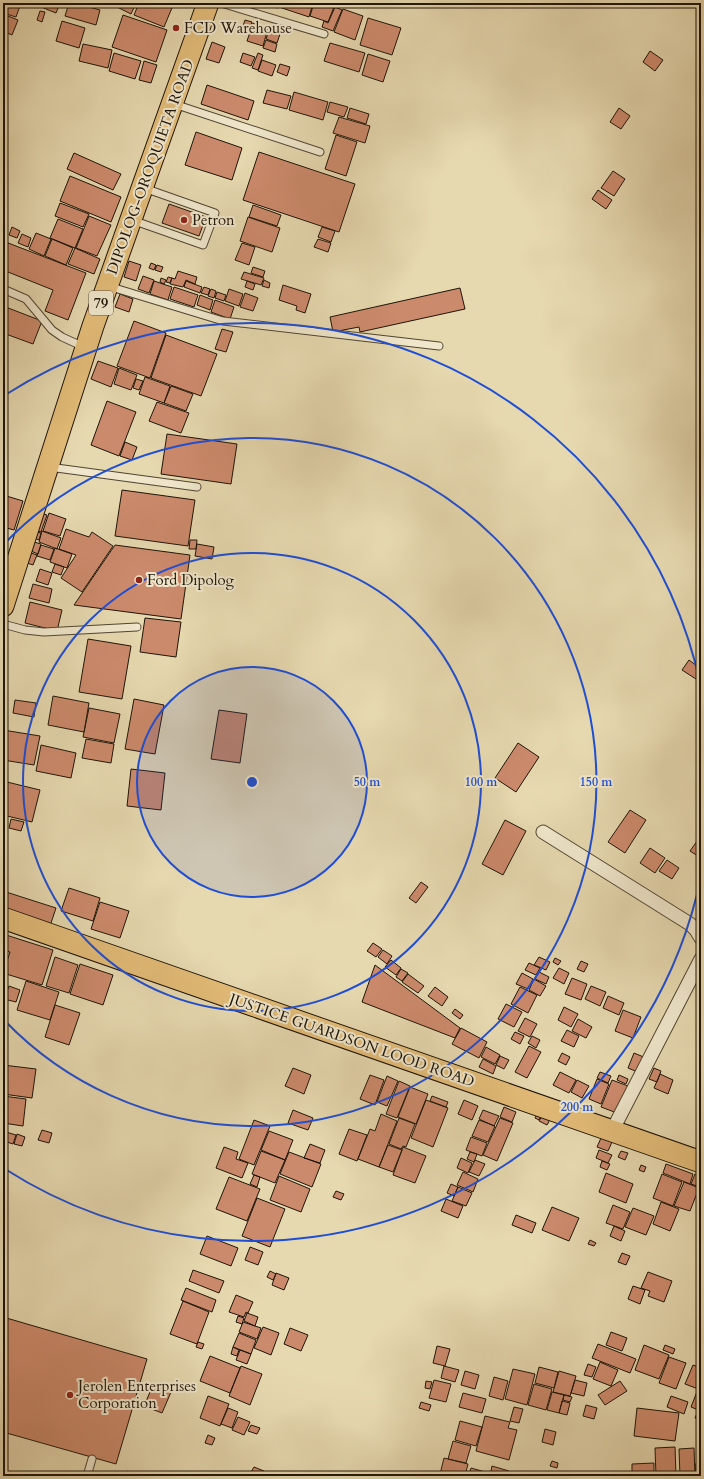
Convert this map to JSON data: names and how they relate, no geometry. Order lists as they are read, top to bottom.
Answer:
{
  "streets": {
    "main road": ["DIPOLOG-OROQUIETA ROAD", "79", "JUSTICE GUARDSON LOOD ROAD"]
  },
  "places": [
    "FCD Warehouse",
    "Petron",
    "Ford Dipolog",
    "Jerolen Enterprises Corporation"
  ],
  "rings": [
    "50 m",
    "100 m",
    "150 m",
    "200 m"
  ]
}
